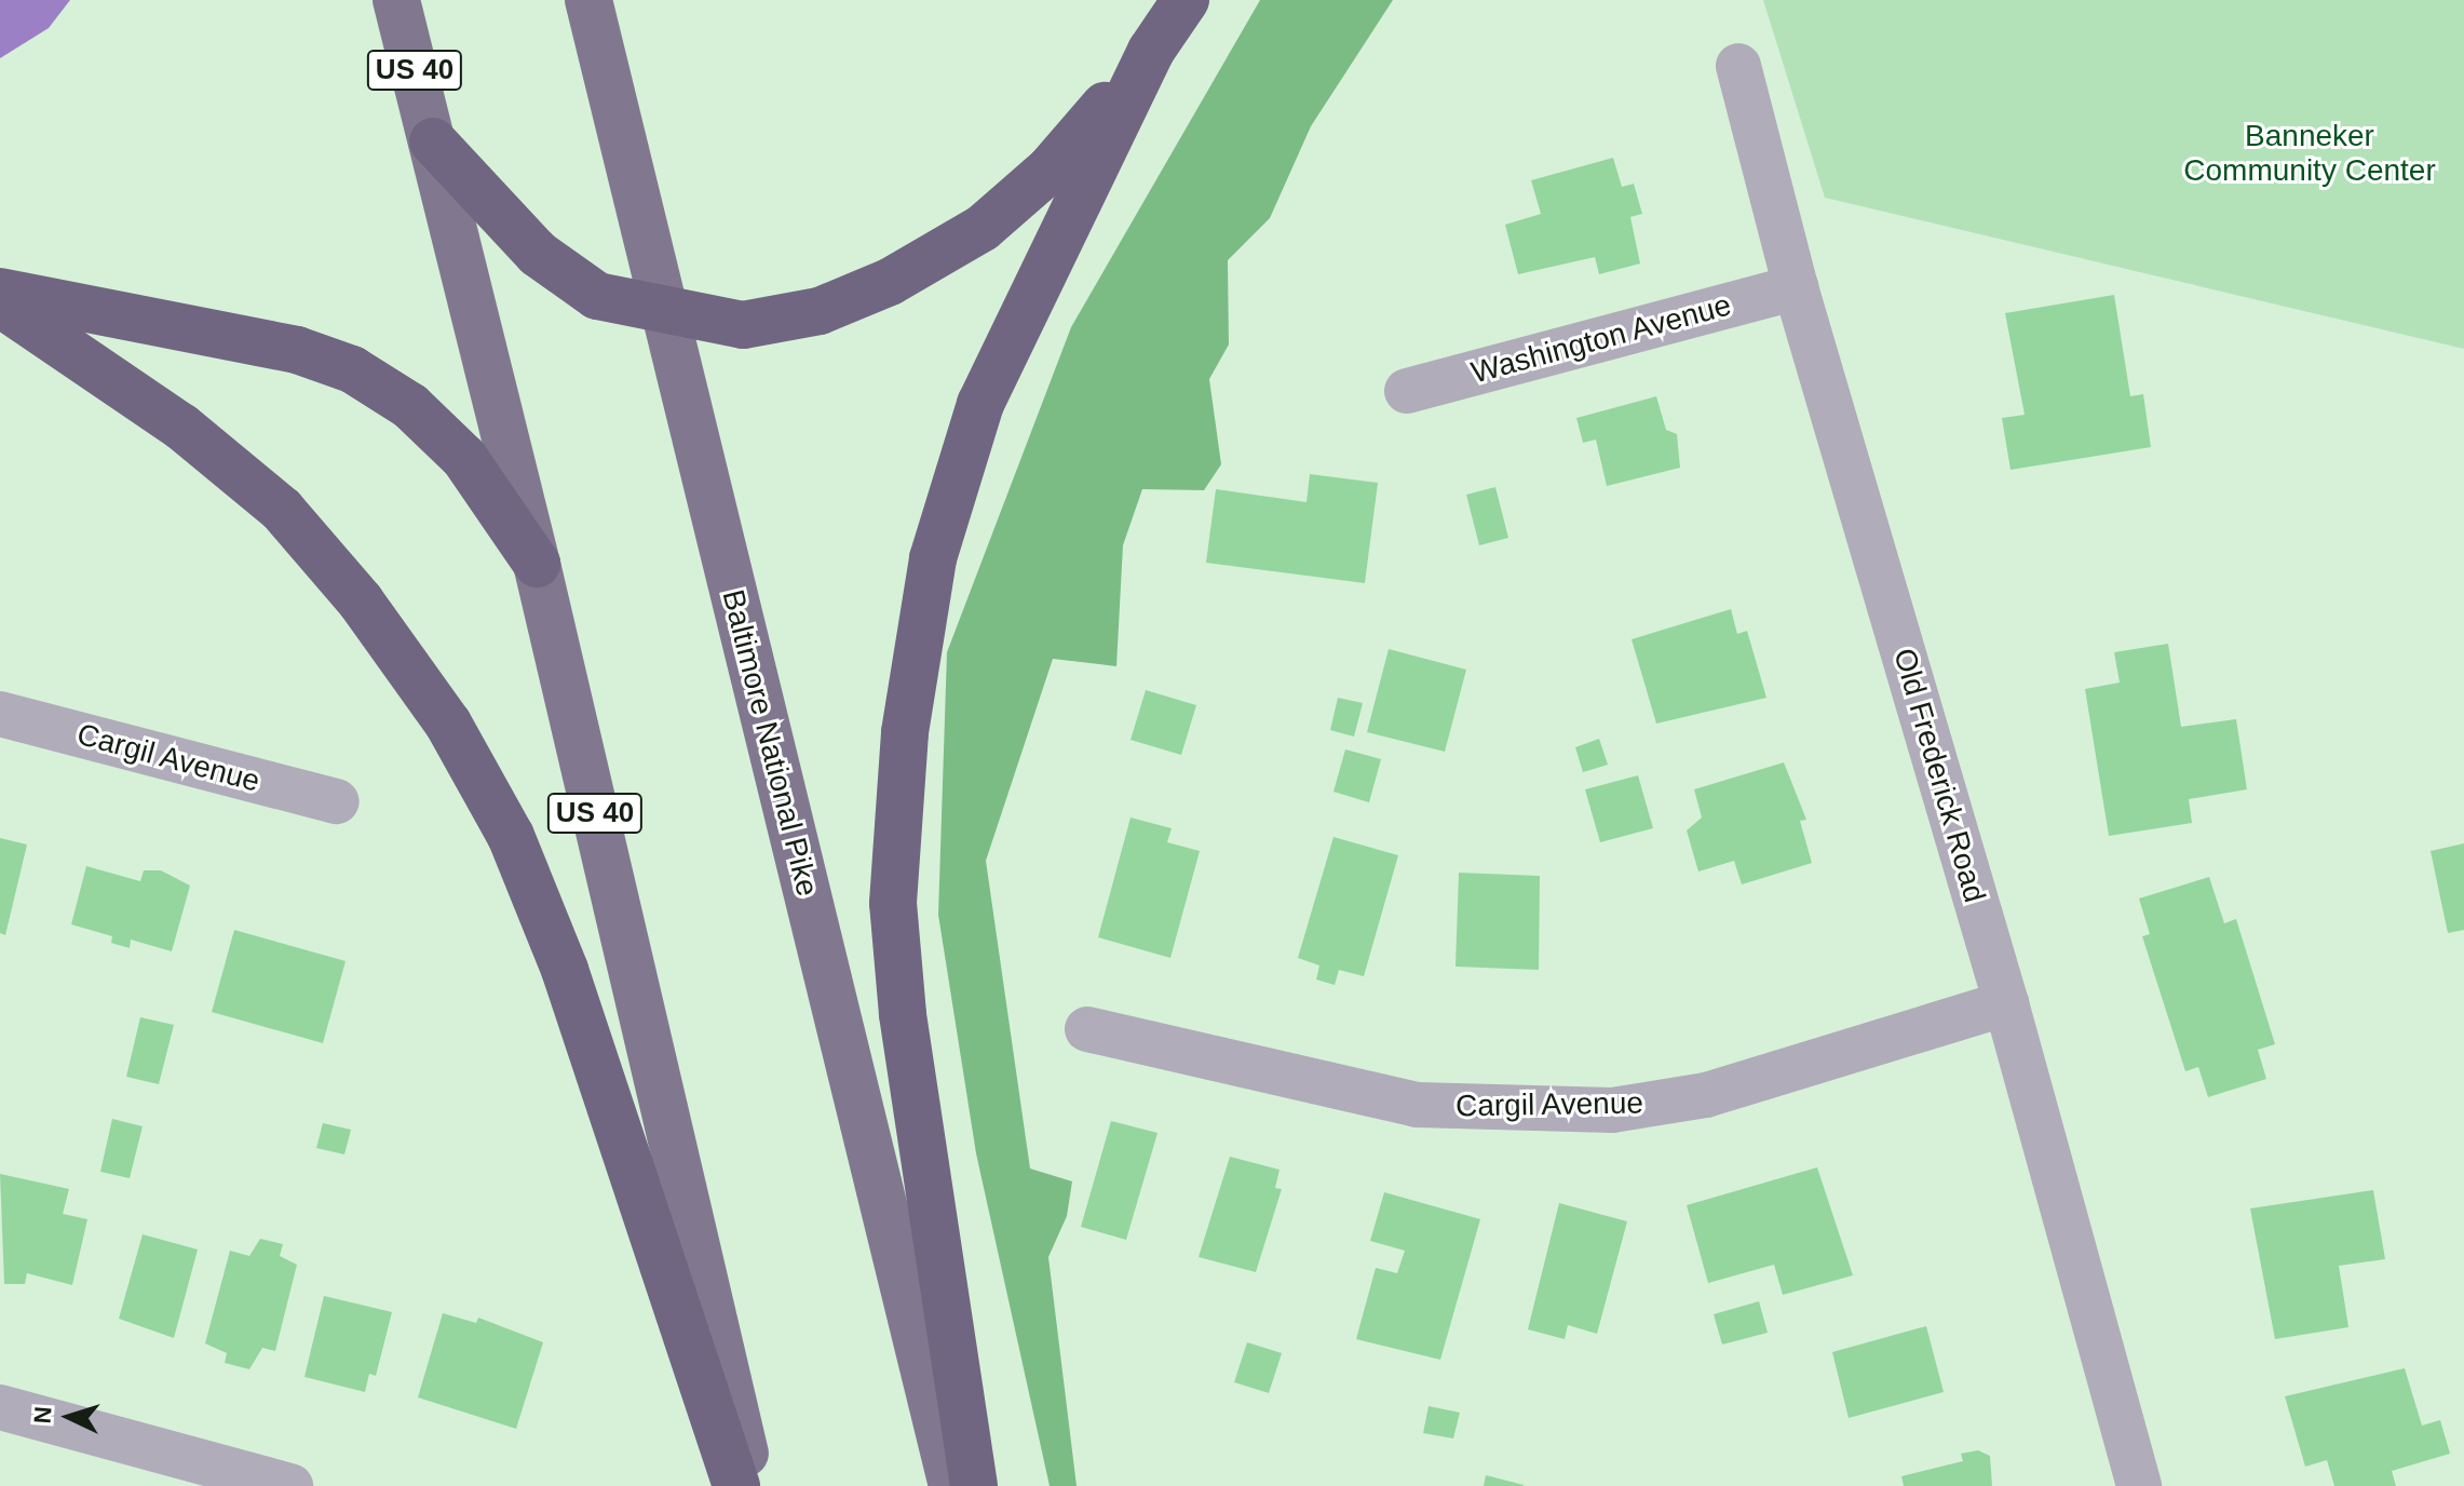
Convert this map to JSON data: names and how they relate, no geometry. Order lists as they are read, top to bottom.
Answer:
{
  "streets": {
    "main road": ["US 40", "Baltimore National Pike"],
    "street": ["Washington Avenue", "Cargil Avenue", "Old Frederick Road"]
  },
  "crossings": [
    ["Washington Avenue", "Old Frederick Road"],
    ["Cargil Avenue", "Old Frederick Road"]
  ],
  "parks": ["Banneker Community Center"],
  "north": "left"
}
